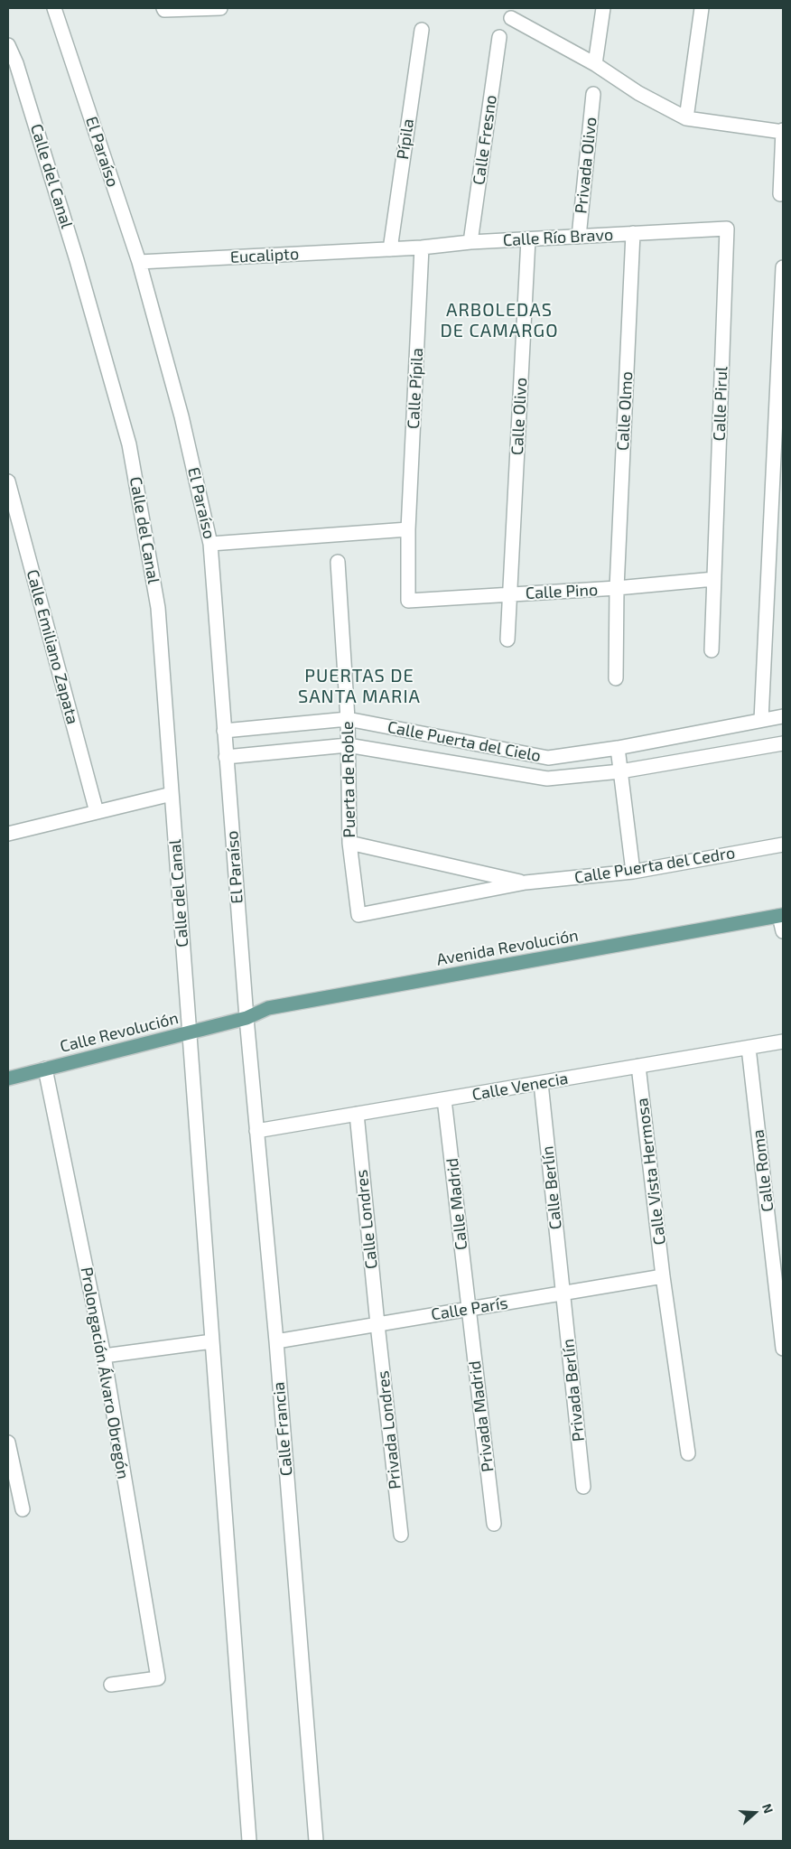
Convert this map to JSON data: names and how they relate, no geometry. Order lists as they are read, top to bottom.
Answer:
{
  "streets": {
    "main road": ["Avenida Revolución", "Calle Revolución"],
    "street": [
      "Pípila",
      "Calle Fresno",
      "El Paraíso",
      "Privada Olivo",
      "Calle del Canal",
      "Calle Río Bravo",
      "Eucalipto",
      "Calle Pípila",
      "Calle Pirul",
      "Calle Olmo",
      "Calle Olivo",
      "Calle Pino",
      "Calle Emiliano Zapata",
      "Calle Puerta del Cielo",
      "Puerta de Roble",
      "Calle Puerta del Cedro",
      "Calle Venecia",
      "Calle Roma",
      "Calle Vista Hermosa",
      "Calle Berlín",
      "Calle Madrid",
      "Calle Londres",
      "Calle París",
      "Prolongación Álvaro Obregón",
      "Privada Berlín",
      "Privada Madrid",
      "Calle Francia",
      "Privada Londres"
    ]
  },
  "crossings": [
    ["Pípila", "Calle Río Bravo"],
    ["Pípila", "Eucalipto"],
    ["Calle Fresno", "Calle Río Bravo"],
    ["El Paraíso", "Eucalipto"],
    ["El Paraíso", "Calle Puerta del Cielo"],
    ["El Paraíso", "Avenida Revolución"],
    ["El Paraíso", "Calle Revolución"],
    ["El Paraíso", "Calle Francia"],
    ["Privada Olivo", "Calle Río Bravo"],
    ["Calle del Canal", "Calle Revolución"],
    ["Calle Río Bravo", "Eucalipto"],
    ["Calle Río Bravo", "Calle Pípila"],
    ["Calle Río Bravo", "Calle Pirul"],
    ["Calle Río Bravo", "Calle Olmo"],
    ["Calle Río Bravo", "Calle Olivo"],
    ["Calle Pípila", "Calle Pino"],
    ["Calle Pirul", "Calle Pino"],
    ["Calle Olmo", "Calle Pino"],
    ["Calle Olivo", "Calle Pino"],
    ["Calle Puerta del Cielo", "Puerta de Roble"],
    ["Puerta de Roble", "Calle Puerta del Cedro"],
    ["Avenida Revolución", "Calle Revolución"],
    ["Avenida Revolución", "Calle Francia"],
    ["Calle Revolución", "Prolongación Álvaro Obregón"],
    ["Calle Revolución", "Calle Francia"],
    ["Calle Venecia", "Calle Roma"],
    ["Calle Venecia", "Calle Vista Hermosa"],
    ["Calle Venecia", "Calle Berlín"],
    ["Calle Venecia", "Calle Madrid"],
    ["Calle Venecia", "Calle Londres"],
    ["Calle Venecia", "Calle Francia"],
    ["Calle Vista Hermosa", "Calle París"],
    ["Calle Berlín", "Calle París"],
    ["Calle Berlín", "Privada Berlín"],
    ["Calle Madrid", "Calle París"],
    ["Calle Madrid", "Privada Madrid"],
    ["Calle Londres", "Calle París"],
    ["Calle Londres", "Privada Londres"],
    ["Calle París", "Privada Berlín"],
    ["Calle París", "Privada Madrid"],
    ["Calle París", "Calle Francia"],
    ["Calle París", "Privada Londres"]
  ],
  "districts": ["ARBOLEDAS DE CAMARGO", "PUERTAS DE SANTA MARIA"],
  "north": "right"
}
